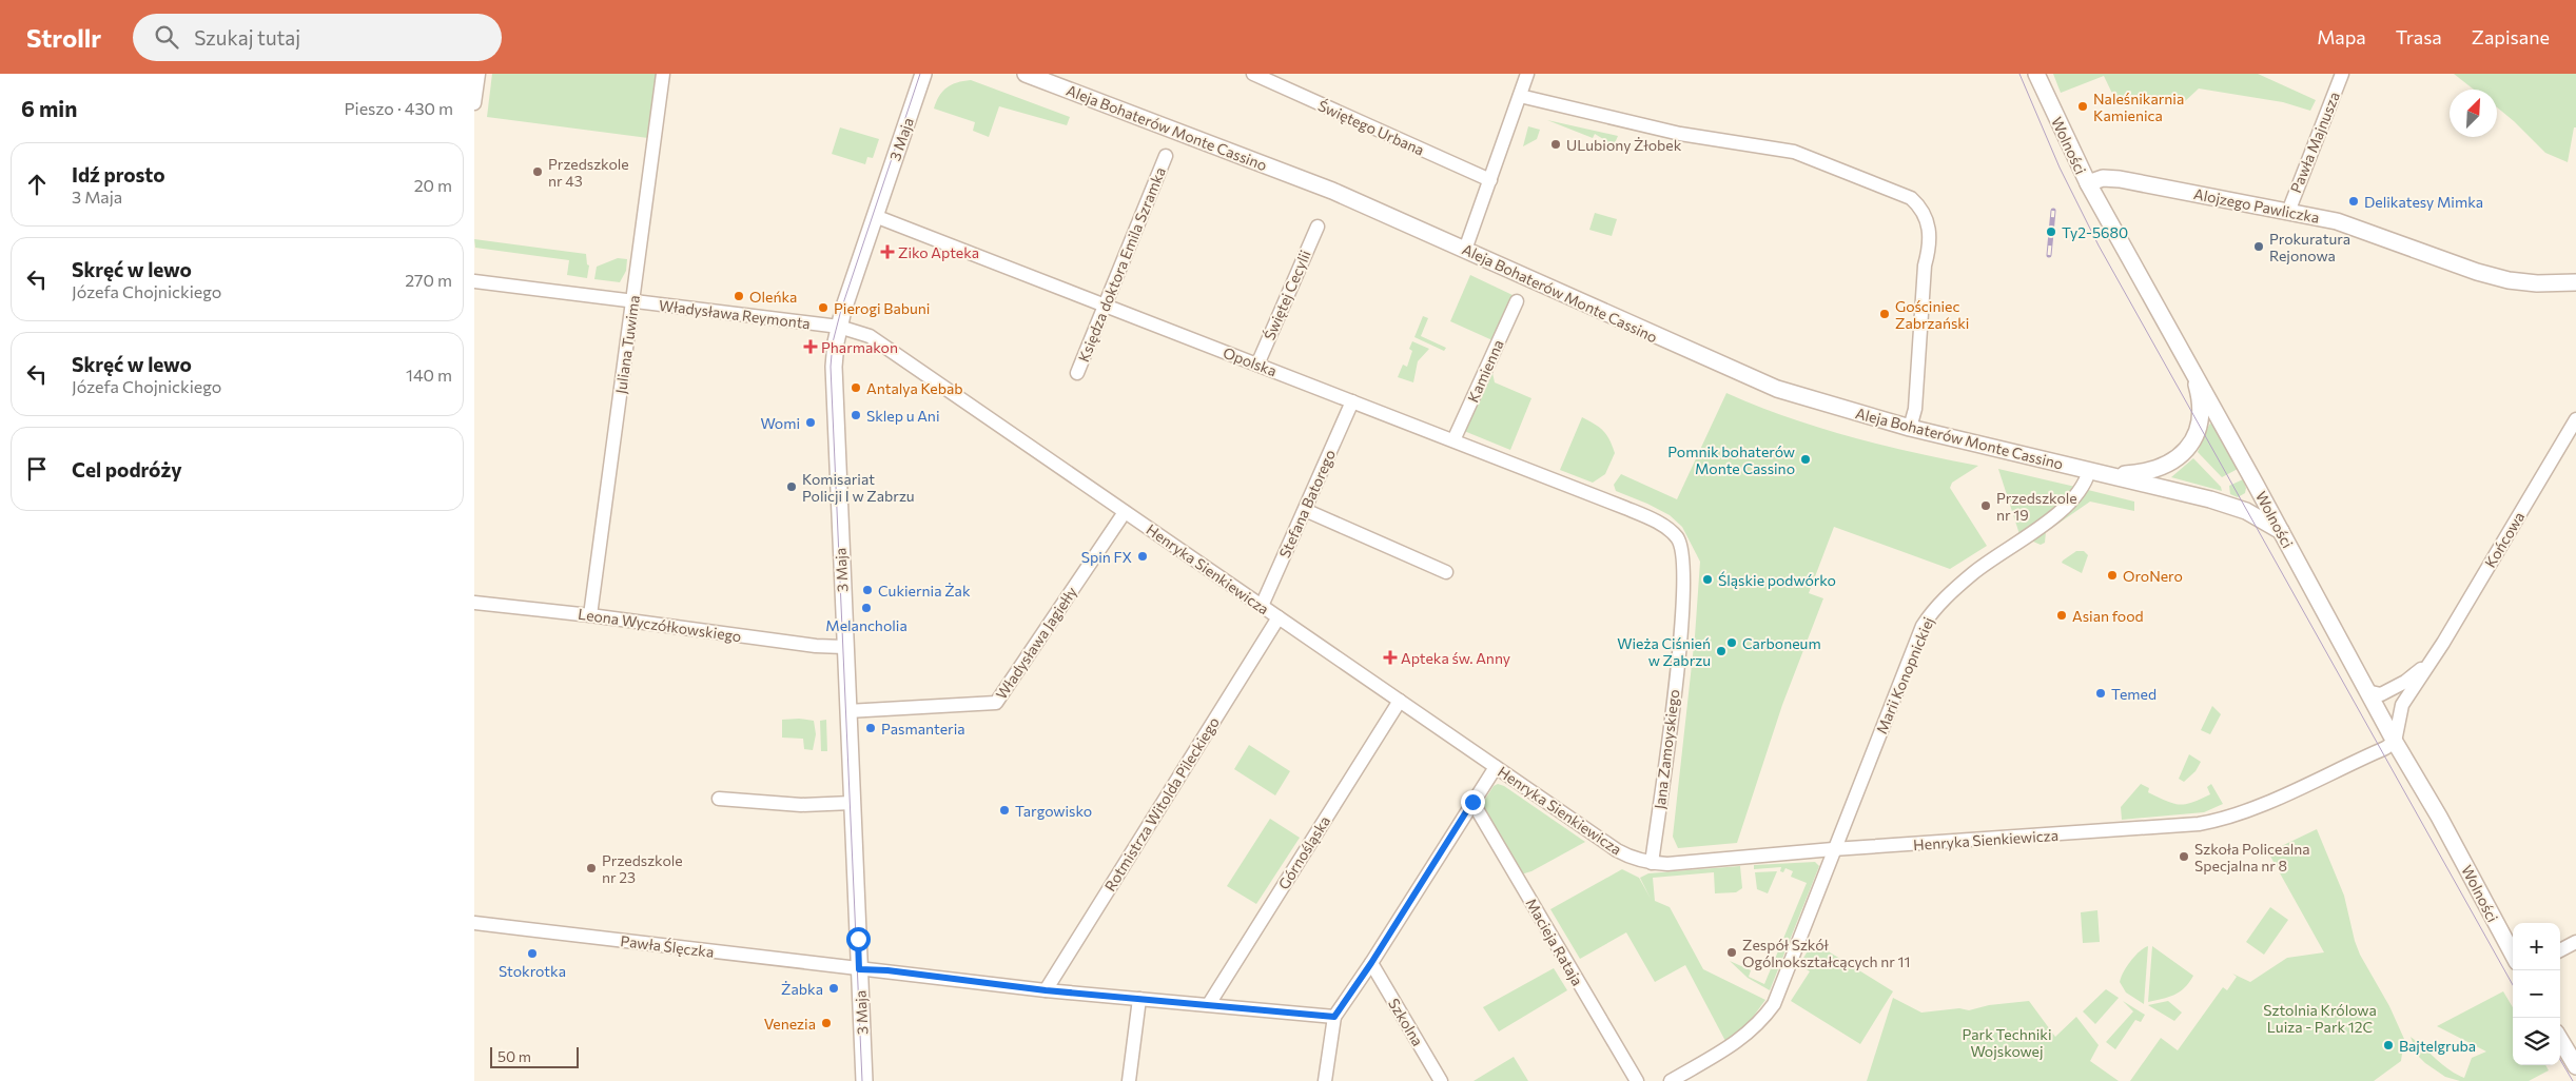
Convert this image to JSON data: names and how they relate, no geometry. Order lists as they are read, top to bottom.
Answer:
{
  "streets": {
    "street": [
      "Aleja Bohaterów Monte Cassino",
      "Świętego Urbana",
      "3 Maja",
      "Pawła Majnusza",
      "Wolności",
      "Alojzego Pawliczka",
      "Księdza doktora Emila Szramka",
      "Świętej Cecylii",
      "Władysława Reymonta",
      "Juliana Tuwima",
      "Opolska",
      "Kamienna",
      "Stefana Batorego",
      "Końcowa",
      "Henryka Sienkiewicza",
      "Leona Wyczółkowskiego",
      "Władysława Jagiełły",
      "Marii Konopnickiej",
      "Jana Zamoyskiego",
      "Rotmistrza Witolda Pileckiego",
      "Górnośląska",
      "Macieja Rataja",
      "Pawła Ślęczka",
      "Szkolna"
    ]
  },
  "crossings": [
    ["Aleja Bohaterów Monte Cassino", "Wolności"],
    ["Aleja Bohaterów Monte Cassino", "Marii Konopnickiej"],
    ["3 Maja", "Władysława Reymonta"],
    ["3 Maja", "Opolska"],
    ["3 Maja", "Henryka Sienkiewicza"],
    ["3 Maja", "Leona Wyczółkowskiego"],
    ["3 Maja", "Władysława Jagiełły"],
    ["3 Maja", "Pawła Ślęczka"],
    ["Pawła Majnusza", "Alojzego Pawliczka"],
    ["Wolności", "Alojzego Pawliczka"],
    ["Wolności", "Końcowa"],
    ["Wolności", "Henryka Sienkiewicza"],
    ["Księdza doktora Emila Szramka", "Opolska"],
    ["Świętej Cecylii", "Opolska"],
    ["Władysława Reymonta", "Juliana Tuwima"],
    ["Władysława Reymonta", "Henryka Sienkiewicza"],
    ["Juliana Tuwima", "Leona Wyczółkowskiego"],
    ["Opolska", "Kamienna"],
    ["Opolska", "Stefana Batorego"],
    ["Opolska", "Jana Zamoyskiego"],
    ["Stefana Batorego", "Henryka Sienkiewicza"],
    ["Końcowa", "Henryka Sienkiewicza"],
    ["Henryka Sienkiewicza", "Władysława Jagiełły"],
    ["Henryka Sienkiewicza", "Marii Konopnickiej"],
    ["Henryka Sienkiewicza", "Jana Zamoyskiego"],
    ["Henryka Sienkiewicza", "Rotmistrza Witolda Pileckiego"],
    ["Henryka Sienkiewicza", "Górnośląska"],
    ["Rotmistrza Witolda Pileckiego", "Pawła Ślęczka"],
    ["Górnośląska", "Pawła Ślęczka"]
  ],
  "parks": ["Sztolnia Królowa Luiza - Park 12C", "Park Techniki Wojskowej"],
  "places": {
    "other": [
      "Naleśnikarnia Kamienica",
      "ULubiony Żłobek",
      "Przedszkole nr 43",
      "Delikatesy Mimka",
      "Ty2-5680",
      "Prokuratura Rejonowa",
      "Oleńka",
      "Pierogi Babuni",
      "Gościniec Zabrzański",
      "Antalya Kebab",
      "Sklep u Ani",
      "Womi",
      "Pomnik bohaterów Monte Cassino",
      "Komisariat Policji I w Zabrzu",
      "Przedszkole nr 19",
      "Spin FX",
      "OroNero",
      "Śląskie podwórko",
      "Cukiernia Żak",
      "Melancholia",
      "Asian food",
      "Carboneum",
      "Wieża Ciśnień w Zabrzu",
      "Temed",
      "Pasmanteria",
      "Targowisko",
      "Szkoła Policealna Specjalna nr 8",
      "Przedszkole nr 23",
      "Zespół Szkół Ogólnokształcących nr 11",
      "Stokrotka",
      "Żabka",
      "Venezia",
      "Bajtelgruba"
    ],
    "health": ["Ziko Apteka", "Pharmakon", "Apteka św. Anny"]
  },
  "scale_bar": "50 m",
  "north": "top right",
  "page": {
    "header": "Strollr",
    "search": "Szukaj tutaj",
    "nav": ["Mapa", "Trasa", "Zapisane"],
    "heading": ["6 min", "Pieszo · 430 m"],
    "list": [
      ["Idź prosto", "3 Maja", "20 m"],
      ["Skręć w lewo", "Józefa Chojnickiego", "270 m"],
      ["Skręć w lewo", "Józefa Chojnickiego", "140 m"],
      "Cel podróży"
    ],
    "map_buttons": ["+", "−"],
    "scale": "50 m"
  }
}
